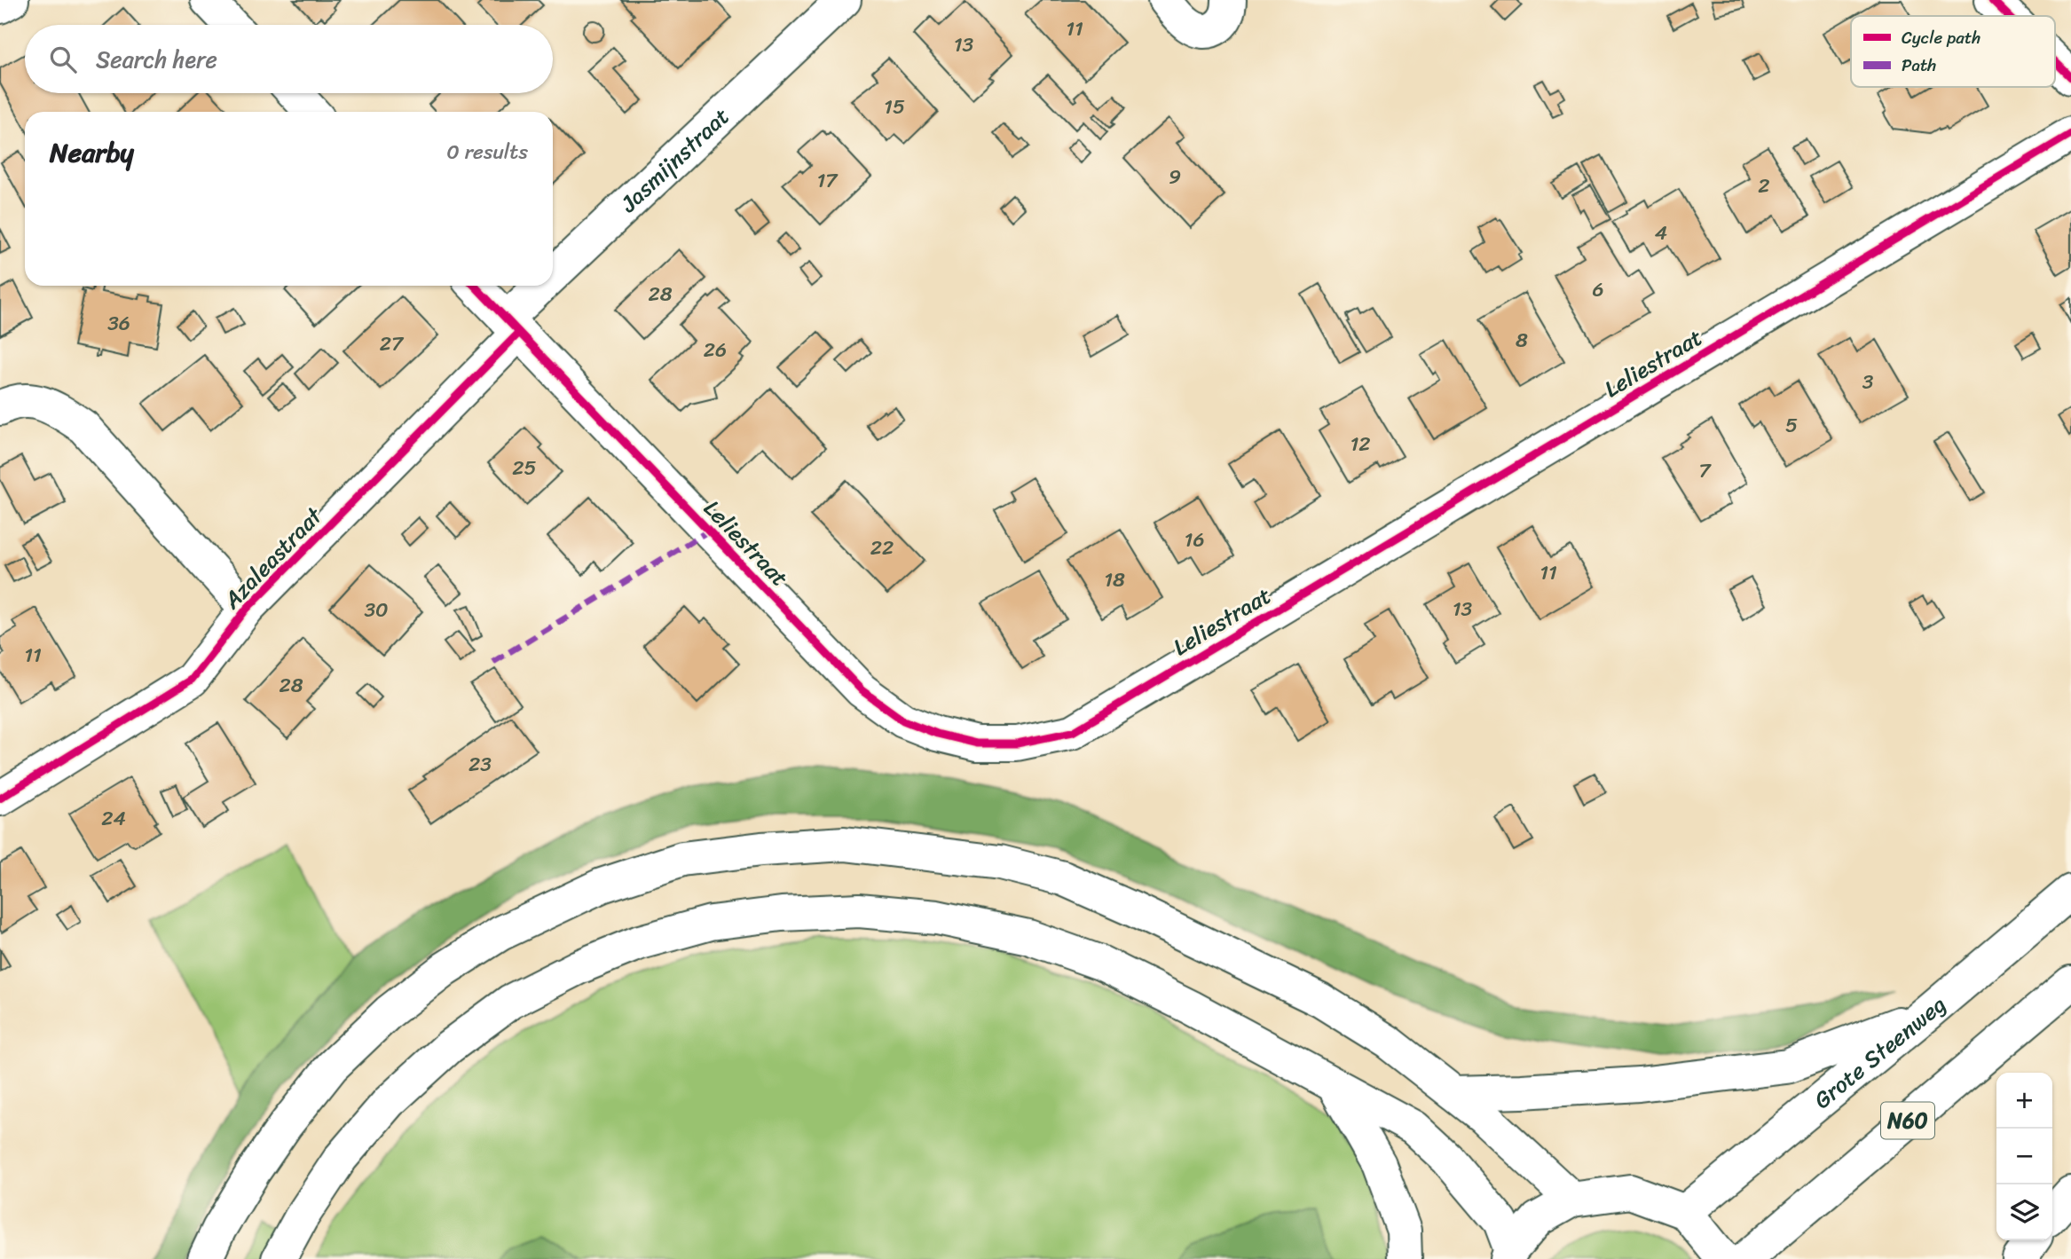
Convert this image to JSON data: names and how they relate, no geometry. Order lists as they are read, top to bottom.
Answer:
{
  "streets": {
    "main road": [
      "Jasmijnstraat",
      "Leliestraat",
      "Azaleastraat",
      "Grote Steenweg",
      "N60"
    ]
  },
  "crossings": [
    ["Jasmijnstraat", "Leliestraat"],
    ["Jasmijnstraat", "Azaleastraat"],
    ["Leliestraat", "Azaleastraat"]
  ],
  "house_numbers": [
    "11",
    "13",
    "15",
    "9",
    "17",
    "2",
    "4",
    "6",
    "28",
    "36",
    "8",
    "27",
    "26",
    "3",
    "5",
    "12",
    "25",
    "7",
    "16",
    "22",
    "11",
    "18",
    "13",
    "30",
    "11",
    "28",
    "23",
    "24"
  ],
  "legend": ["Cycle path", "Path"],
  "page": {
    "search": "Search here",
    "heading": ["Nearby", "0 results"],
    "map_buttons": ["+", "−"]
  }
}
